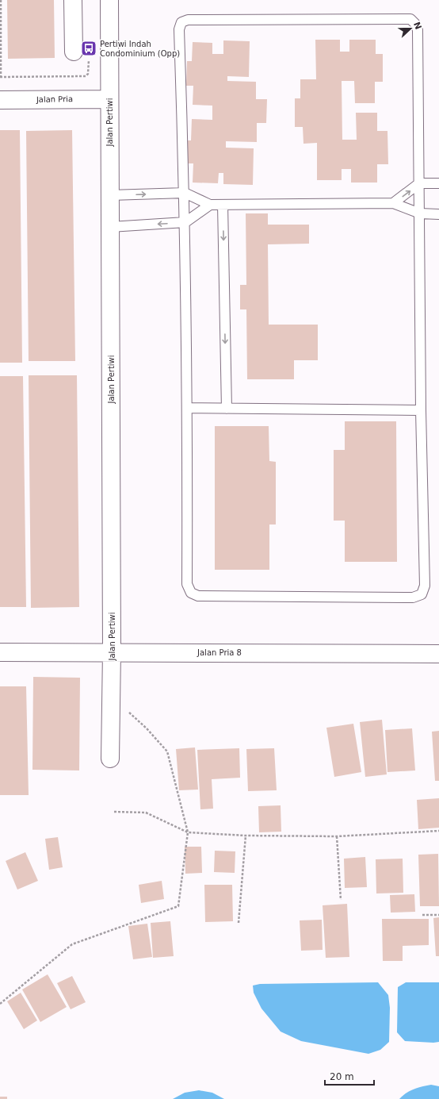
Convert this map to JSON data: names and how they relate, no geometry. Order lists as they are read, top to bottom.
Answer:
{
  "streets": {
    "street": ["Jalan Pria", "Jalan Pertiwi", "Jalan Pria 8"]
  },
  "crossings": [
    ["Jalan Pria", "Jalan Pertiwi"],
    ["Jalan Pertiwi", "Jalan Pria 8"]
  ],
  "places": {
    "bus stop": ["Pertiwi Indah Condominium (Opp)"]
  },
  "scale_bar": "20 m",
  "north": "right"
}
